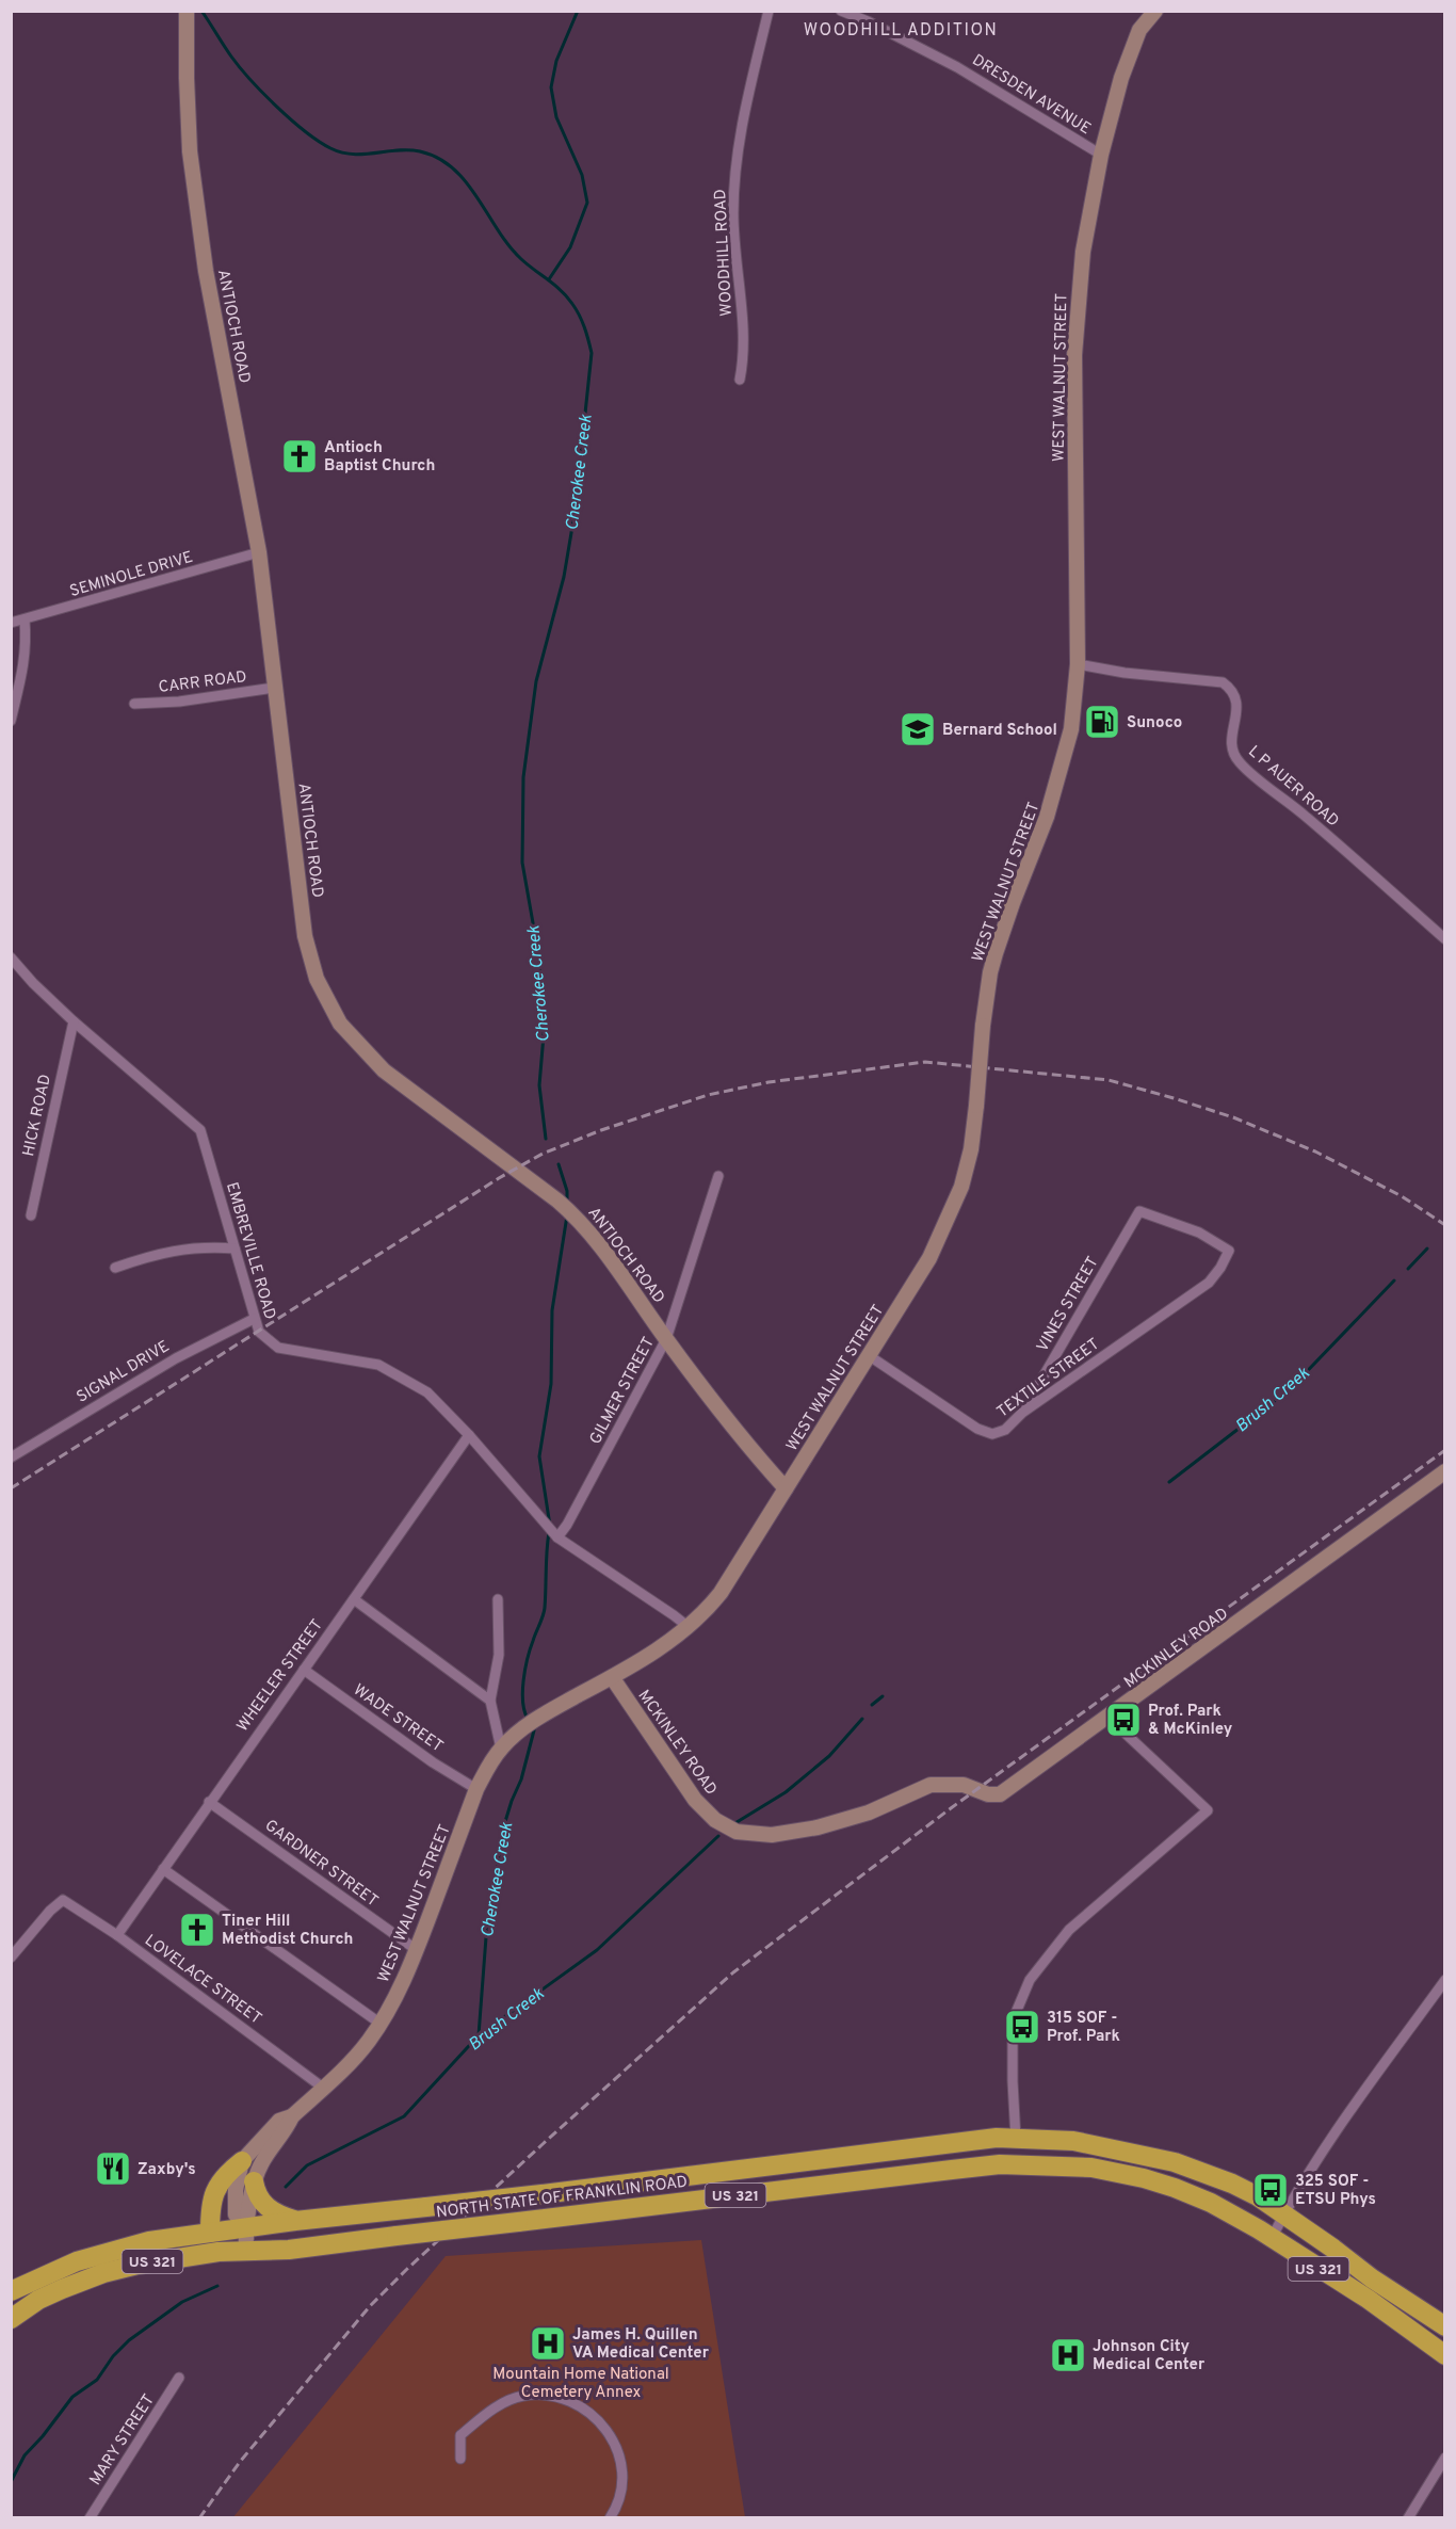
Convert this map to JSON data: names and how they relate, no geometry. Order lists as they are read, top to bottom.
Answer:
{
  "streets": {
    "highway": ["US 321", "NORTH STATE OF FRANKLIN ROAD"],
    "street": [
      "DRESDEN AVENUE",
      "WOODHILL ROAD",
      "ANTIOCH ROAD",
      "WEST WALNUT STREET",
      "SEMINOLE DRIVE",
      "CARR ROAD",
      "L P AUER ROAD",
      "HICK ROAD",
      "EMBREVILLE ROAD",
      "VINES STREET",
      "SIGNAL DRIVE",
      "TEXTILE STREET",
      "GILMER STREET",
      "MCKINLEY ROAD",
      "WHEELER STREET",
      "WADE STREET",
      "GARDNER STREET",
      "LOVELACE STREET",
      "MARY STREET"
    ]
  },
  "crossings": [
    ["DRESDEN AVENUE", "WEST WALNUT STREET"],
    ["ANTIOCH ROAD", "WEST WALNUT STREET"],
    ["ANTIOCH ROAD", "SEMINOLE DRIVE"],
    ["ANTIOCH ROAD", "CARR ROAD"],
    ["ANTIOCH ROAD", "GILMER STREET"],
    ["WEST WALNUT STREET", "L P AUER ROAD"],
    ["WEST WALNUT STREET", "EMBREVILLE ROAD"],
    ["WEST WALNUT STREET", "TEXTILE STREET"],
    ["WEST WALNUT STREET", "MCKINLEY ROAD"],
    ["WEST WALNUT STREET", "WADE STREET"],
    ["WEST WALNUT STREET", "GARDNER STREET"],
    ["WEST WALNUT STREET", "LOVELACE STREET"],
    ["WEST WALNUT STREET", "US 321"],
    ["WEST WALNUT STREET", "NORTH STATE OF FRANKLIN ROAD"],
    ["HICK ROAD", "EMBREVILLE ROAD"],
    ["EMBREVILLE ROAD", "SIGNAL DRIVE"],
    ["EMBREVILLE ROAD", "GILMER STREET"],
    ["EMBREVILLE ROAD", "WHEELER STREET"],
    ["VINES STREET", "TEXTILE STREET"],
    ["WHEELER STREET", "WADE STREET"],
    ["WHEELER STREET", "GARDNER STREET"],
    ["WHEELER STREET", "LOVELACE STREET"],
    ["US 321", "NORTH STATE OF FRANKLIN ROAD"]
  ],
  "districts": ["WOODHILL ADDITION"],
  "water": ["Cherokee Creek", "Brush Creek"],
  "parks": ["Mountain Home National Cemetery Annex"],
  "places": {
    "church": ["Antioch Baptist Church", "Tiner Hill Methodist Church"],
    "fuel station": ["Sunoco"],
    "school or university": ["Bernard School"],
    "bus stop": ["Prof. Park & McKinley", "315 SOF - Prof. Park", "325 SOF - ETSU Phys"],
    "restaurant": ["Zaxby's"],
    "hospital": ["James H. Quillen VA Medical Center", "Johnson City Medical Center"]
  }
}
